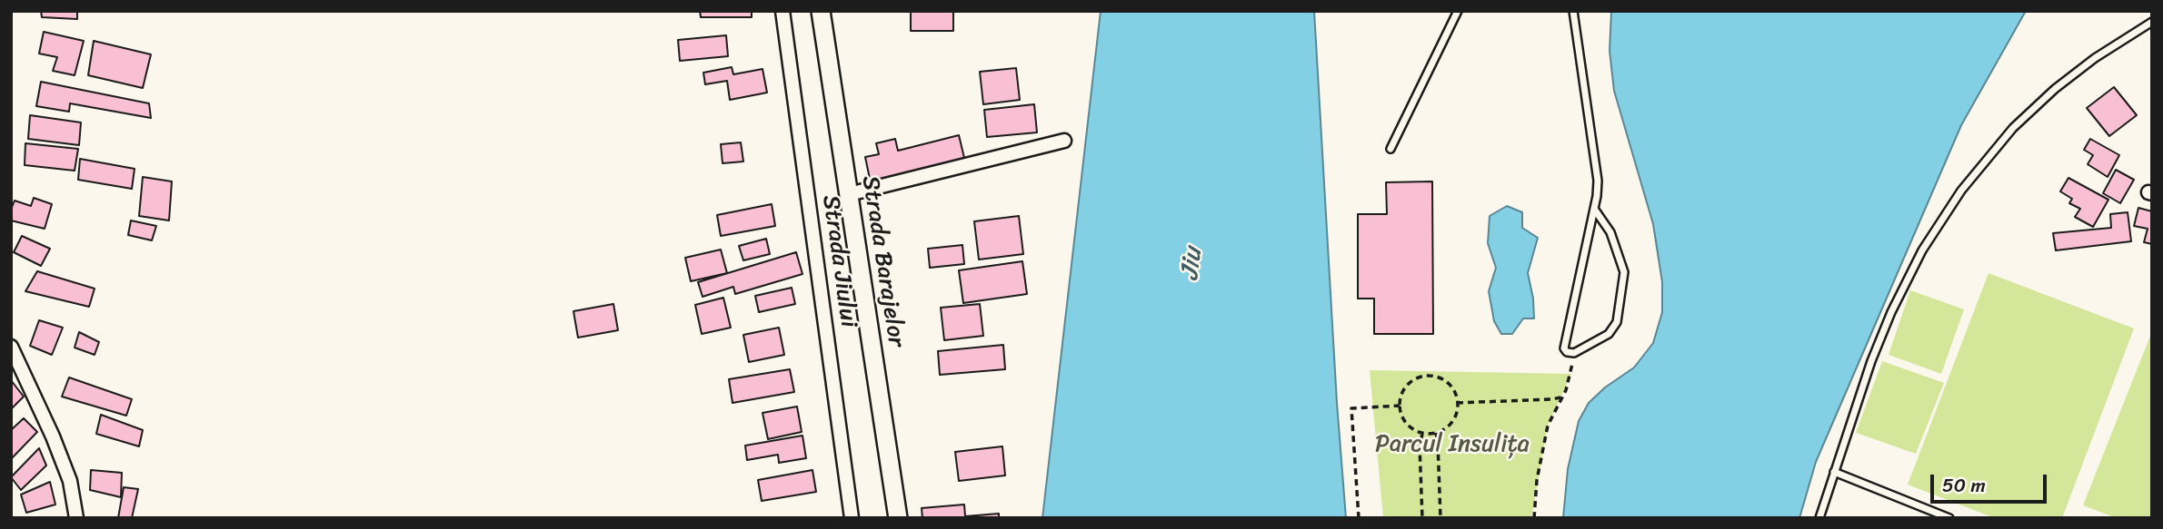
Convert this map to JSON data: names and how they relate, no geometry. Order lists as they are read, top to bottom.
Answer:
{
  "streets": {
    "main road": ["Strada Barajelor"],
    "street": ["Strada Jiului"]
  },
  "water": ["Jiu"],
  "parks": ["Parcul Insulița"],
  "scale_bar": "50 m"
}
